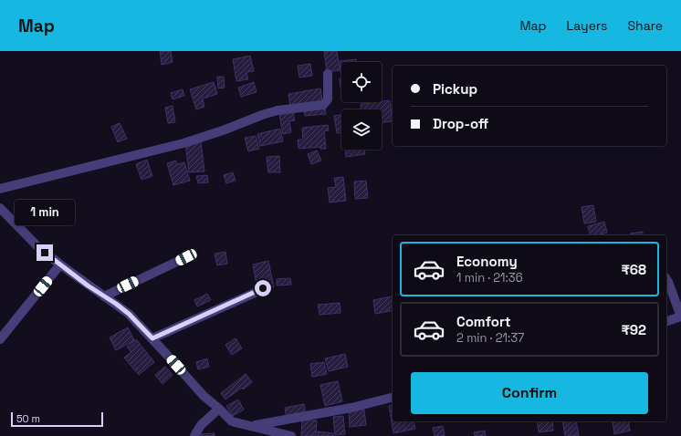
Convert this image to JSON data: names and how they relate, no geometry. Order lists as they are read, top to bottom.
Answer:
{
  "scale_bar": "50 m",
  "page": {
    "header": "Map",
    "nav": ["Map", "Layers", "Share"],
    "banner": ["Pickup", "Drop-off"],
    "bubble": "1 min",
    "list": [
      {
        "name": "Economy",
        "note": "1 min · 21:36",
        "value": "₹68"
      },
      {
        "name": "Comfort",
        "note": "2 min · 21:37",
        "value": "₹92"
      }
    ],
    "buttons": "Confirm",
    "scale": "50 m"
  }
}
